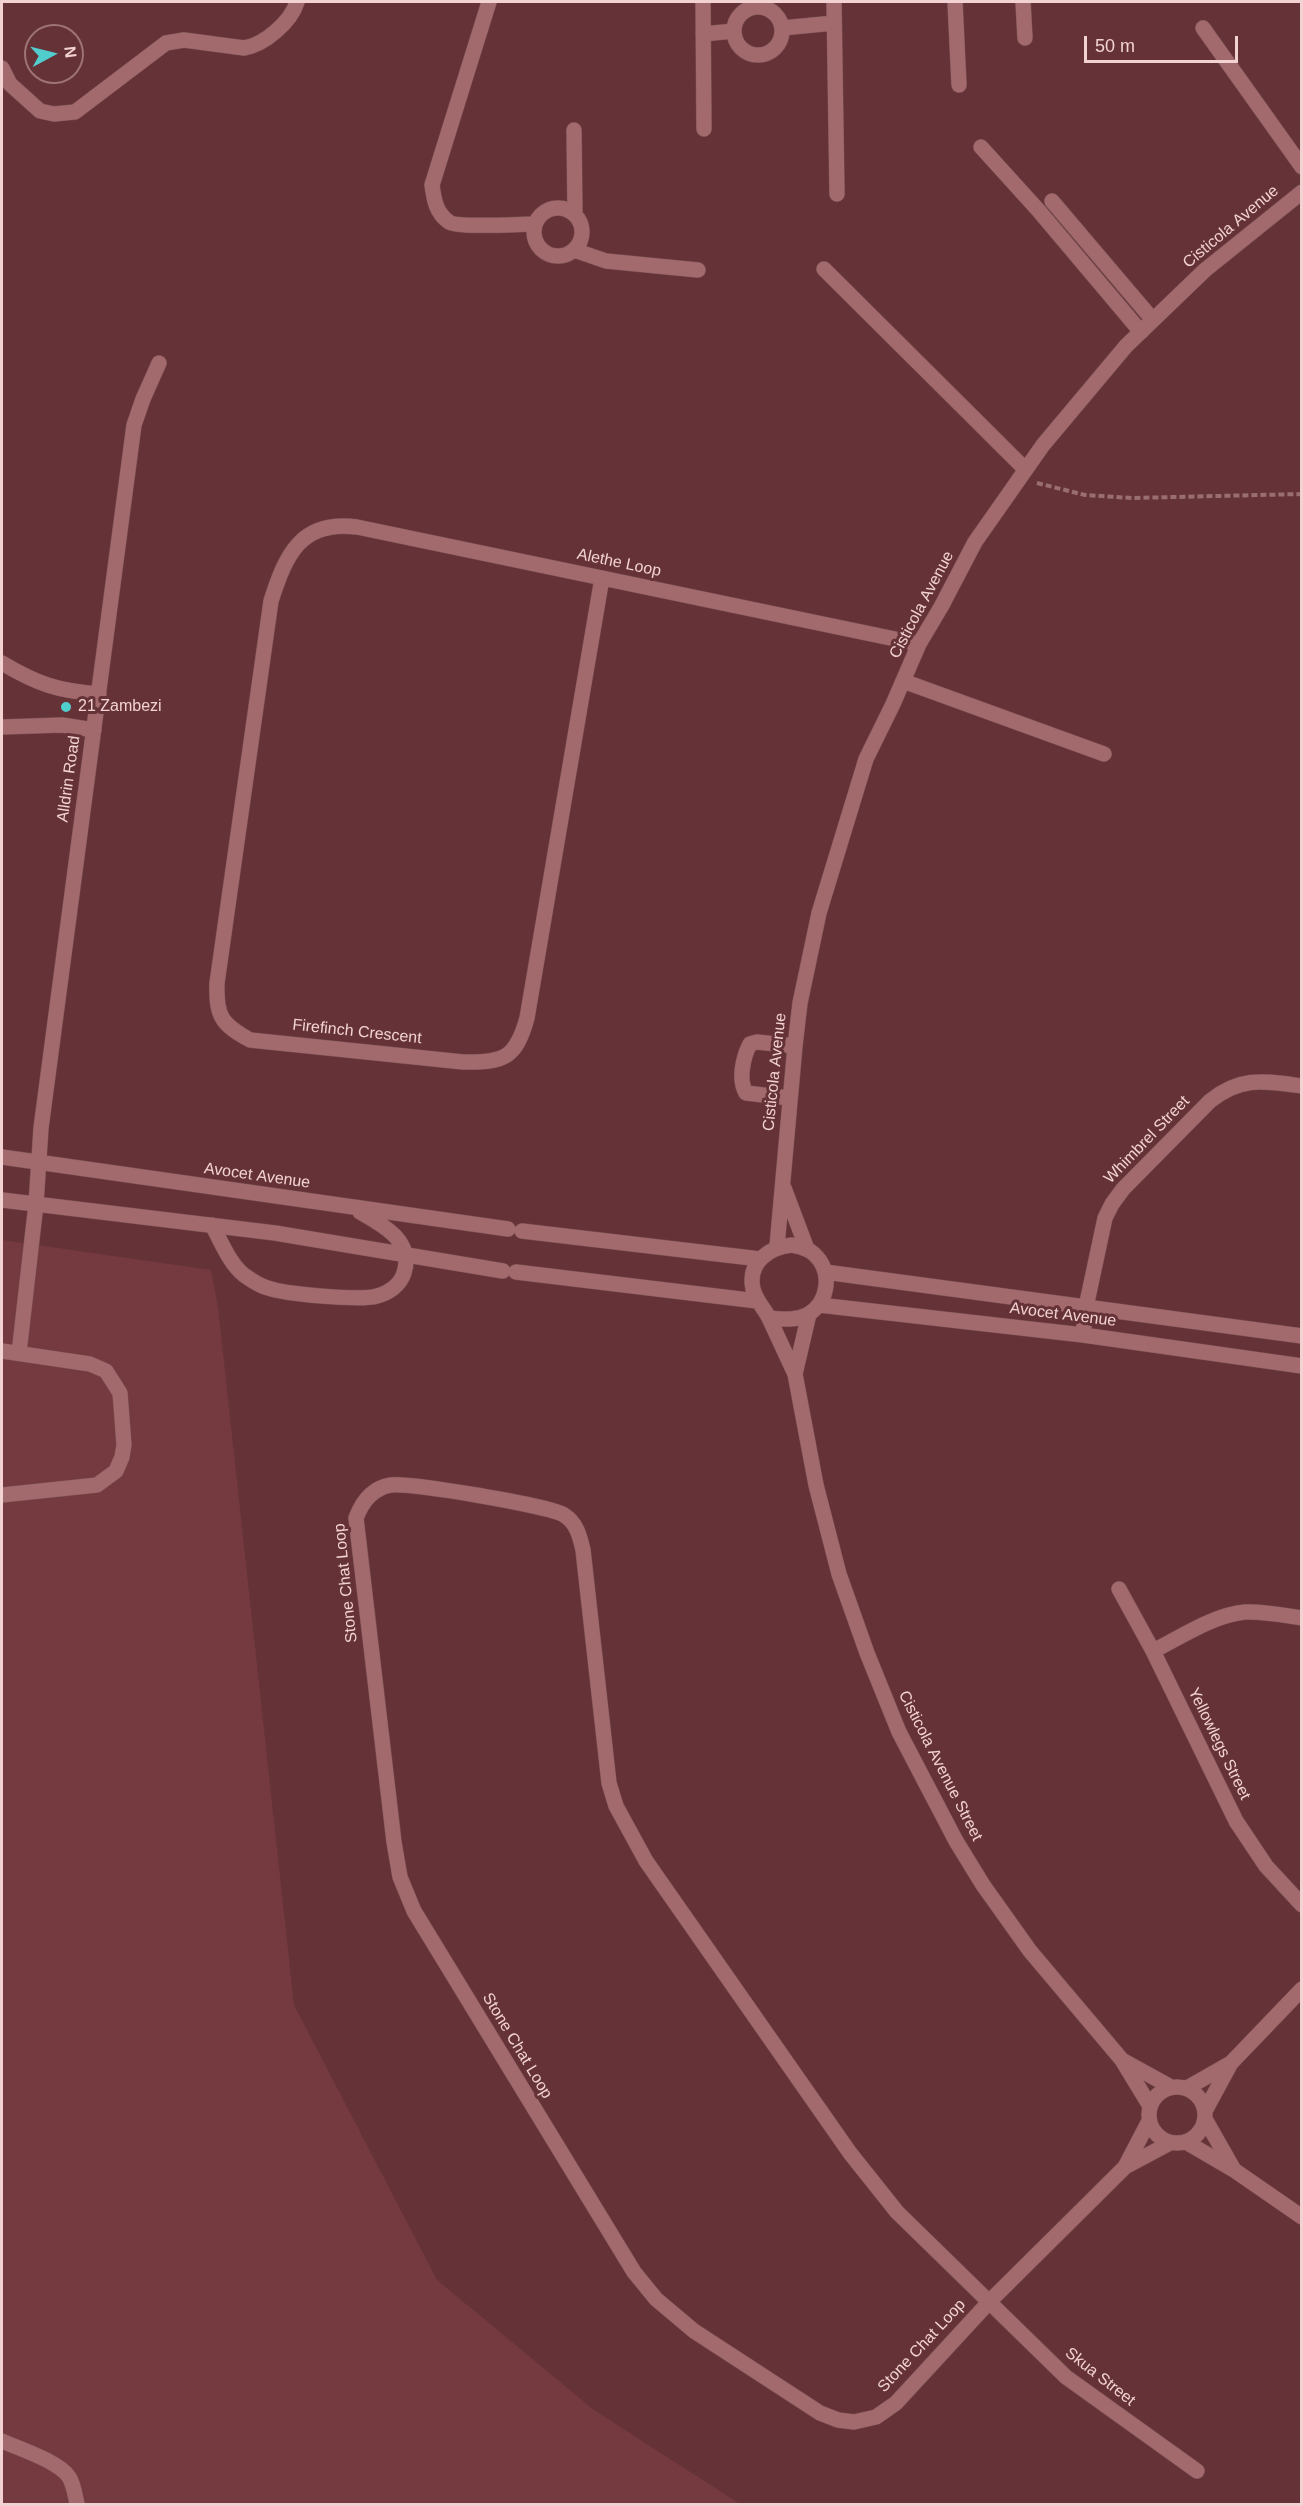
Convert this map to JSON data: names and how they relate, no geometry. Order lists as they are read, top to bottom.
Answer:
{
  "streets": {
    "street": [
      "Cisticola Avenue",
      "Alethe Loop",
      "Alldrin Road",
      "Firefinch Crescent",
      "Whimbrel Street",
      "Avocet Avenue",
      "Stone Chat Loop",
      "Yellowlegs Street",
      "Cisticola Avenue Street",
      "Skua Street"
    ]
  },
  "crossings": [
    ["Cisticola Avenue", "Alethe Loop"],
    ["Cisticola Avenue", "Avocet Avenue"],
    ["Cisticola Avenue", "Cisticola Avenue Street"],
    ["Alethe Loop", "Firefinch Crescent"],
    ["Alldrin Road", "Avocet Avenue"],
    ["Whimbrel Street", "Avocet Avenue"],
    ["Avocet Avenue", "Cisticola Avenue Street"],
    ["Stone Chat Loop", "Cisticola Avenue Street"],
    ["Stone Chat Loop", "Skua Street"]
  ],
  "places": ["21 Zambezi"],
  "scale_bar": "50 m",
  "north": "right"
}
